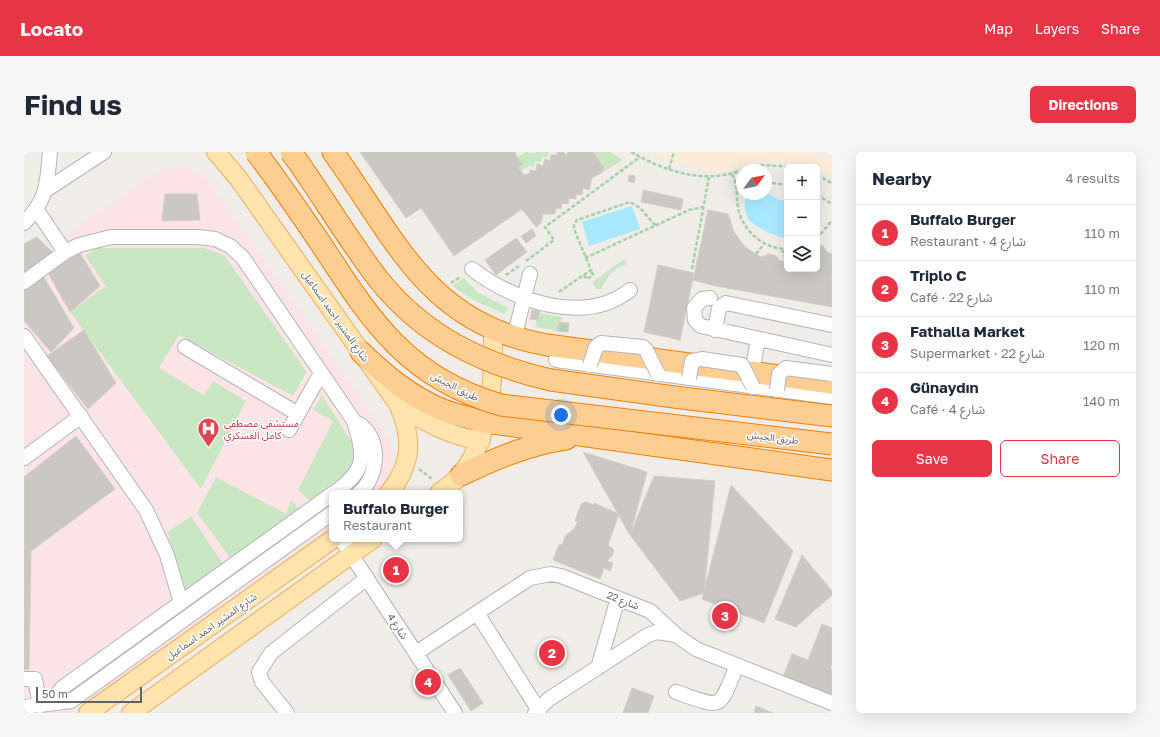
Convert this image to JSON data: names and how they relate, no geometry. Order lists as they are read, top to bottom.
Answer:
{
  "streets": {
    "highway": ["طريق الجيش"],
    "main road": ["شارع المشير احمد اسماعيل"],
    "street": ["شارع 22", "شارع 4"]
  },
  "crossings": [
    ["شارع 22", "شارع 4"]
  ],
  "places": {
    "hospital": ["مستشفى مصطفى كامل العسكري"]
  },
  "scale_bar": "50 m",
  "north": "top right",
  "page": {
    "header": "Locato",
    "nav": ["Map", "Layers", "Share"],
    "buttons": [
      "Directions",
      ["Save", "Share"]
    ],
    "title": "Find us",
    "heading": ["Nearby", "4 results"],
    "map_buttons": ["+", "−"],
    "list": [
      {
        "mark": "1",
        "name": "Buffalo Burger",
        "note": "Restaurant · شارع 4",
        "value": "110 m"
      },
      {
        "mark": "2",
        "name": "Triplo C",
        "note": "Café · شارع 22",
        "value": "110 m"
      },
      {
        "mark": "3",
        "name": "Fathalla Market",
        "note": "Supermarket · شارع 22",
        "value": "120 m"
      },
      {
        "mark": "4",
        "name": "Günaydın",
        "note": "Café · شارع 4",
        "value": "140 m"
      }
    ],
    "popup": ["Buffalo Burger", "Restaurant"],
    "pins": [
      "1",
      "3",
      "2",
      "4"
    ],
    "scale": "50 m"
  }
}
